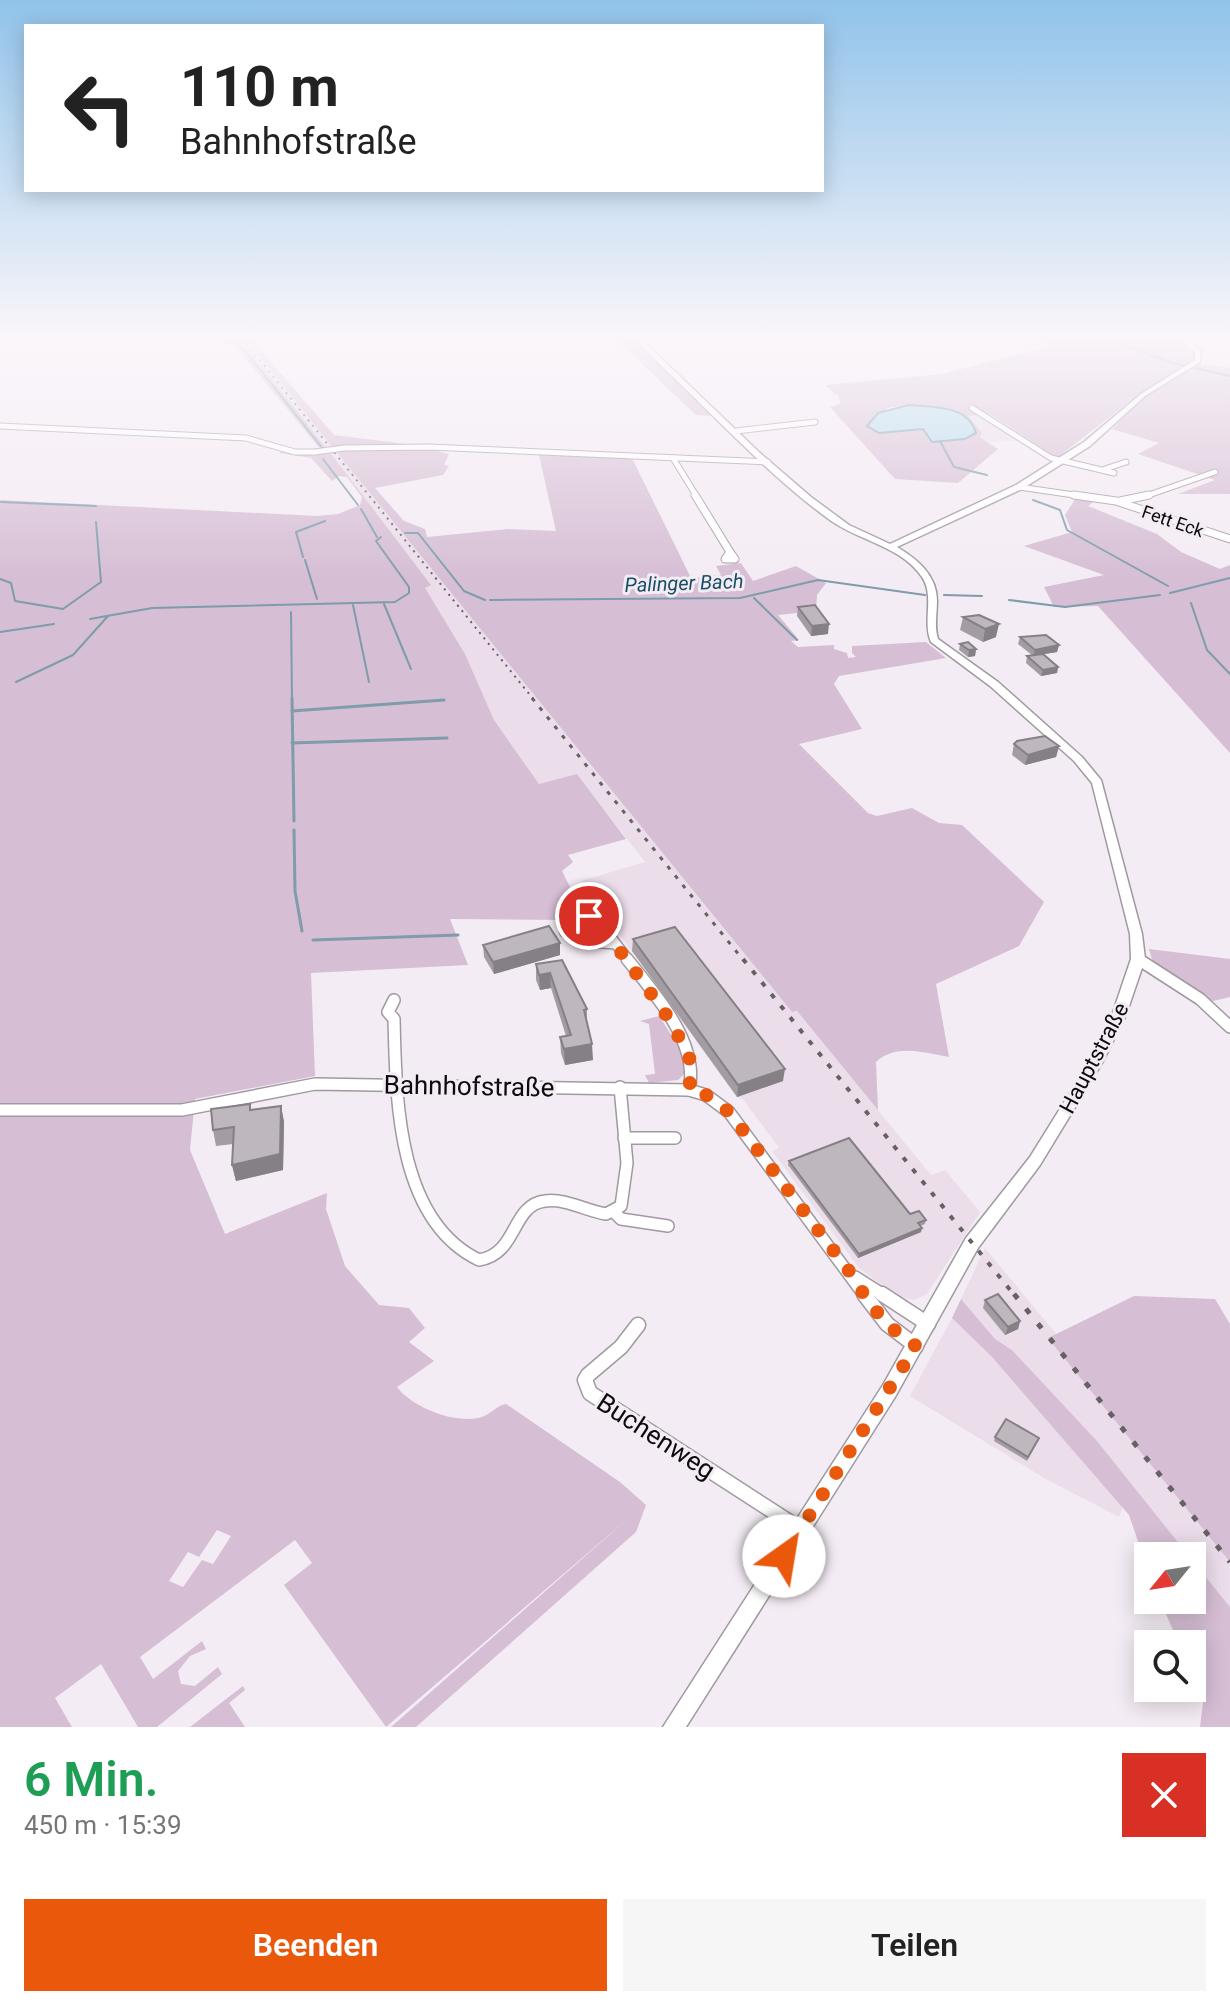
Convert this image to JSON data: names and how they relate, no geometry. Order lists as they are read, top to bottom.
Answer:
{
  "streets": {
    "main road": ["Hauptstraße"],
    "street": ["Fett Eck", "Bahnhofstraße", "Buchenweg"]
  },
  "crossings": [
    ["Hauptstraße", "Bahnhofstraße"],
    ["Hauptstraße", "Buchenweg"]
  ],
  "water": ["Palinger Bach"],
  "north": "bottom left",
  "page": {
    "turn": ["110 m", "Bahnhofstraße"],
    "heading": ["6 Min.", "450 m · 15:39"],
    "buttons": ["Beenden", "Teilen"]
  }
}
